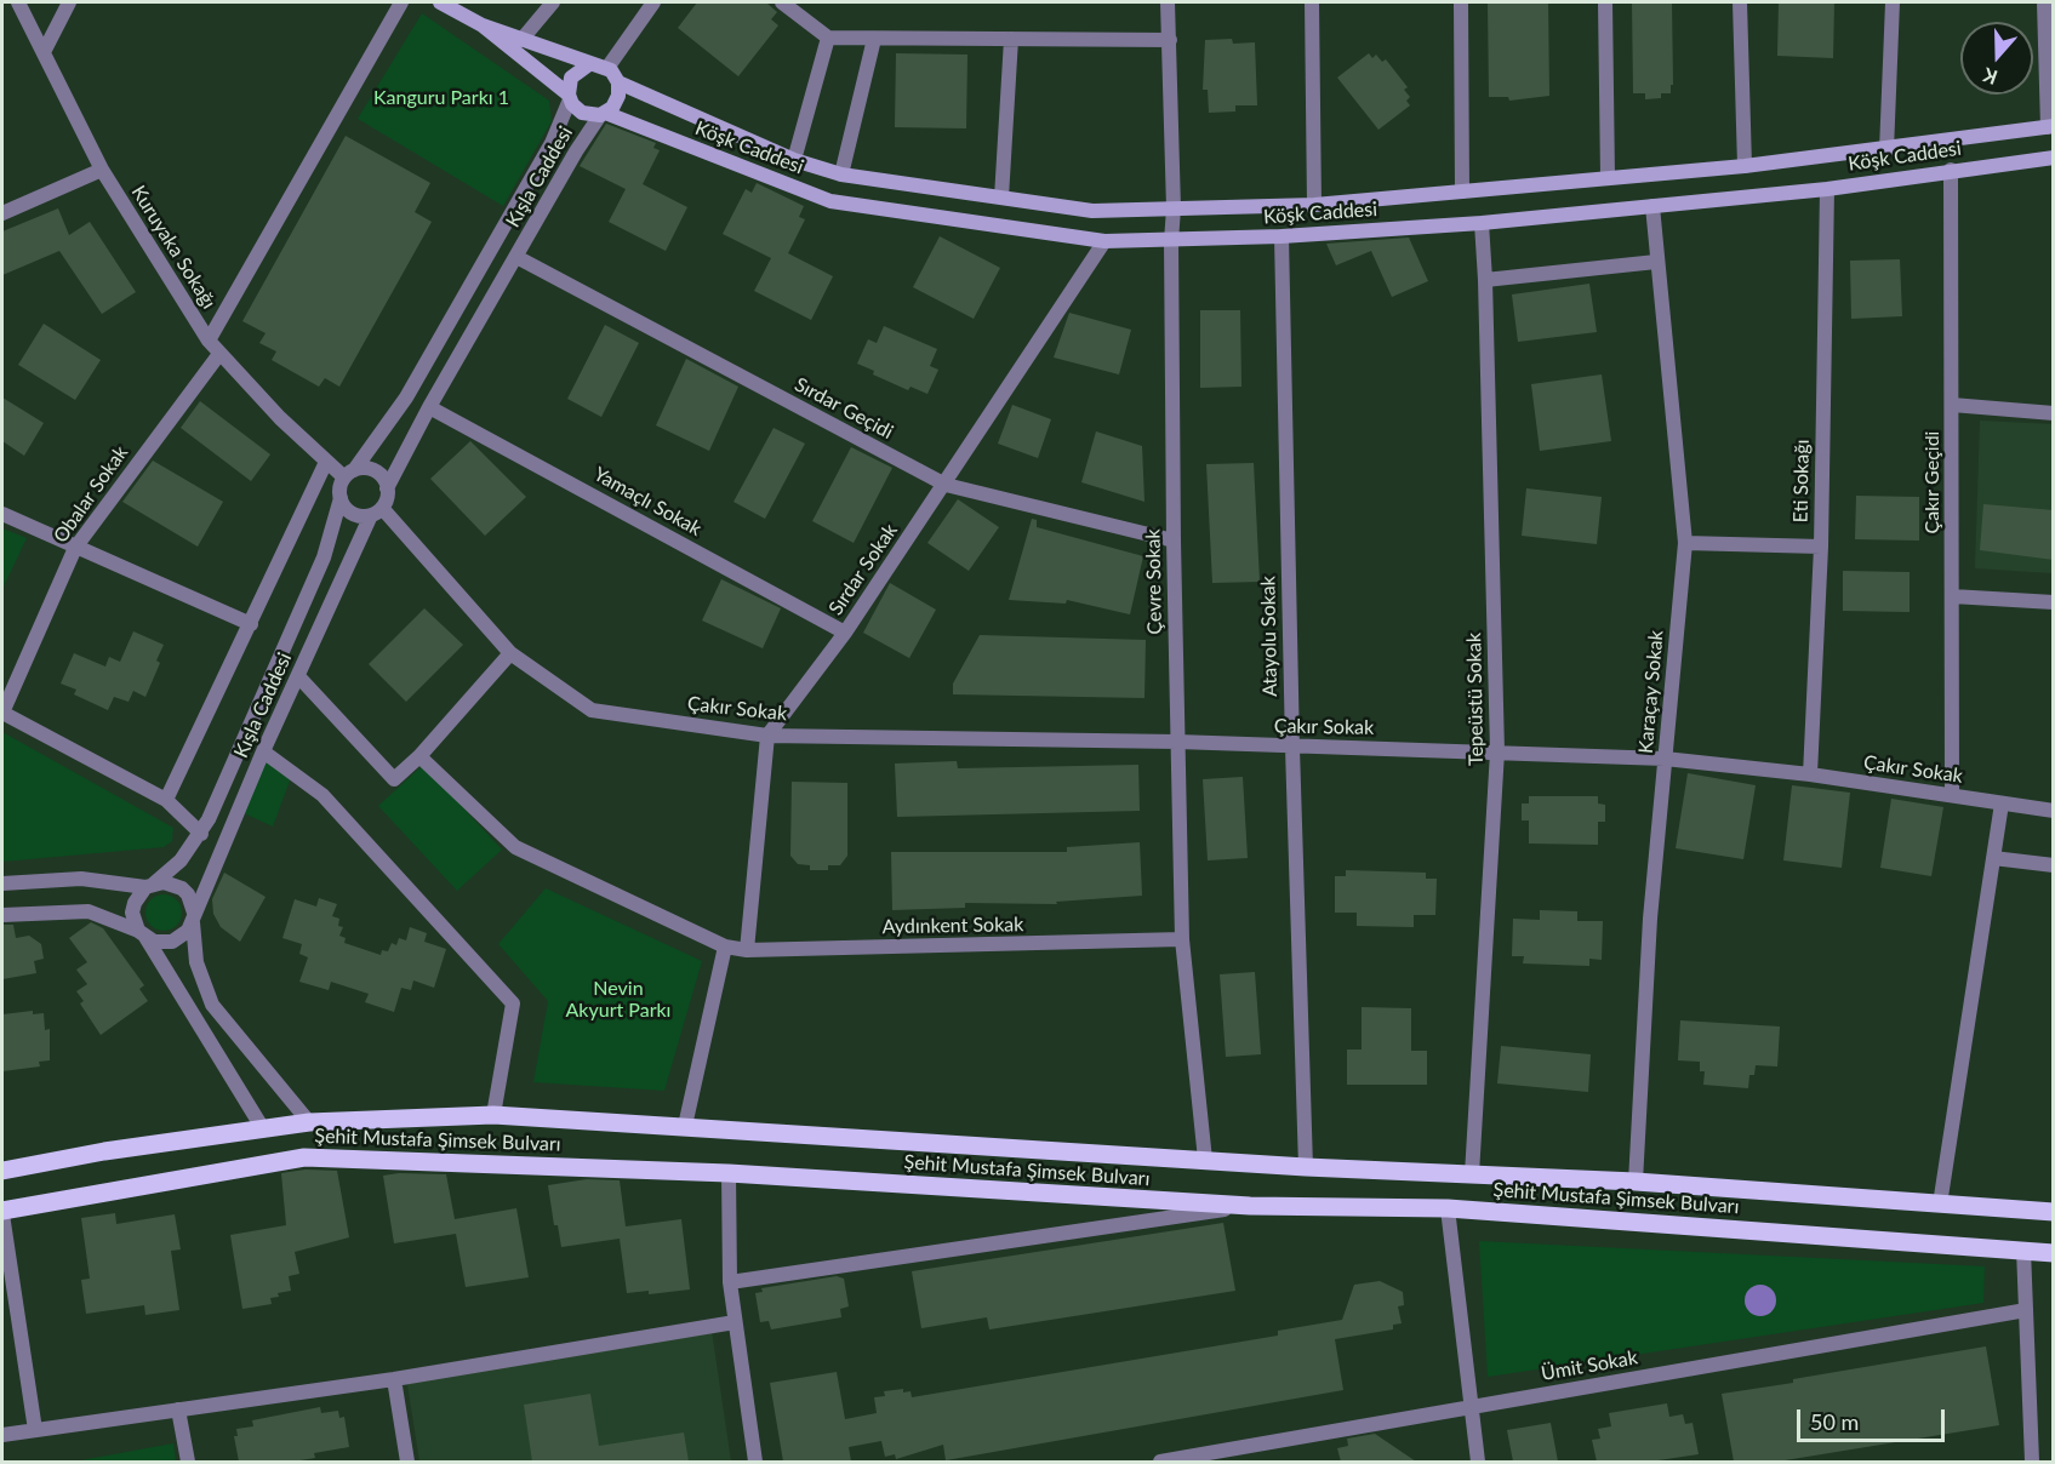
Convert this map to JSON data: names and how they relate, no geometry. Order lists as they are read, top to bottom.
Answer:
{
  "streets": {
    "main road": ["Şehit Mustafa Şimsek Bulvarı"],
    "street": [
      "Köşk Caddesi",
      "Kışla Caddesi",
      "Kuruyaka Sokağı",
      "Sırdar Geçidi",
      "Eti Sokağı",
      "Çakır Geçidi",
      "Obalar Sokak",
      "Yamaçlı Sokak",
      "Sırdar Sokak",
      "Çevre Sokak",
      "Atayolu Sokak",
      "Karaçay Sokak",
      "Tepeüstü Sokak",
      "Çakır Sokak",
      "Aydınkent Sokak",
      "Ümit Sokak"
    ]
  },
  "crossings": [
    ["Köşk Caddesi", "Kışla Caddesi"],
    ["Köşk Caddesi", "Eti Sokağı"],
    ["Köşk Caddesi", "Çakır Geçidi"],
    ["Köşk Caddesi", "Sırdar Sokak"],
    ["Köşk Caddesi", "Çevre Sokak"],
    ["Köşk Caddesi", "Atayolu Sokak"],
    ["Köşk Caddesi", "Karaçay Sokak"],
    ["Köşk Caddesi", "Tepeüstü Sokak"],
    ["Kışla Caddesi", "Kuruyaka Sokağı"],
    ["Kışla Caddesi", "Sırdar Geçidi"],
    ["Kışla Caddesi", "Yamaçlı Sokak"],
    ["Kuruyaka Sokağı", "Obalar Sokak"],
    ["Sırdar Geçidi", "Sırdar Sokak"],
    ["Sırdar Geçidi", "Çevre Sokak"],
    ["Eti Sokağı", "Çakır Sokak"],
    ["Çakır Geçidi", "Çakır Sokak"],
    ["Yamaçlı Sokak", "Sırdar Sokak"],
    ["Sırdar Sokak", "Çakır Sokak"],
    ["Çevre Sokak", "Çakır Sokak"],
    ["Çevre Sokak", "Aydınkent Sokak"],
    ["Çevre Sokak", "Şehit Mustafa Şimsek Bulvarı"],
    ["Atayolu Sokak", "Çakır Sokak"],
    ["Atayolu Sokak", "Şehit Mustafa Şimsek Bulvarı"],
    ["Karaçay Sokak", "Çakır Sokak"],
    ["Karaçay Sokak", "Şehit Mustafa Şimsek Bulvarı"],
    ["Tepeüstü Sokak", "Çakır Sokak"],
    ["Tepeüstü Sokak", "Şehit Mustafa Şimsek Bulvarı"]
  ],
  "parks": ["Kanguru Parkı 1", "Nevin Akyurt Parkı"],
  "scale_bar": "50 m",
  "north": "bottom"
}
